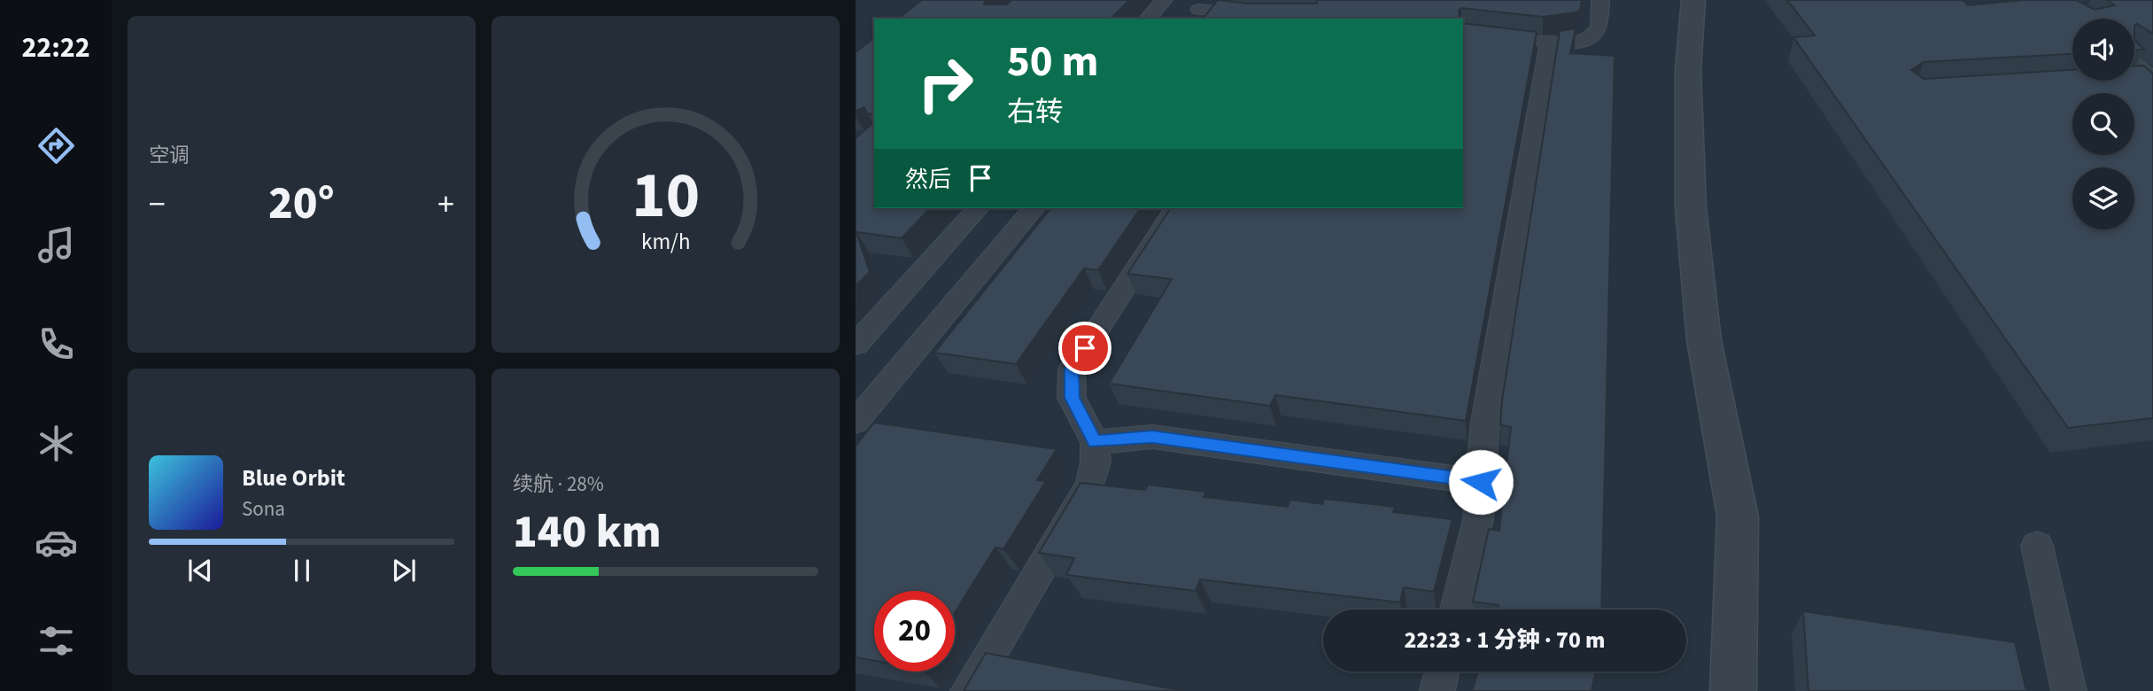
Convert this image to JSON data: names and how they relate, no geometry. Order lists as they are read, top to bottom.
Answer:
{
  "page": {
    "tabs": "22:22",
    "tile": [
      "空调",
      ["续航 · 28%", "140 km"]
    ],
    "turn": ["50 m", "右转"],
    "then": "然后",
    "heat": ["−", "20°", "+"],
    "song": ["Blue Orbit", "Sona"],
    "limit": "20",
    "trip": "22:23 · 1 分钟 · 70 m",
    "gauge": ["10", "km/h"]
  }
}
